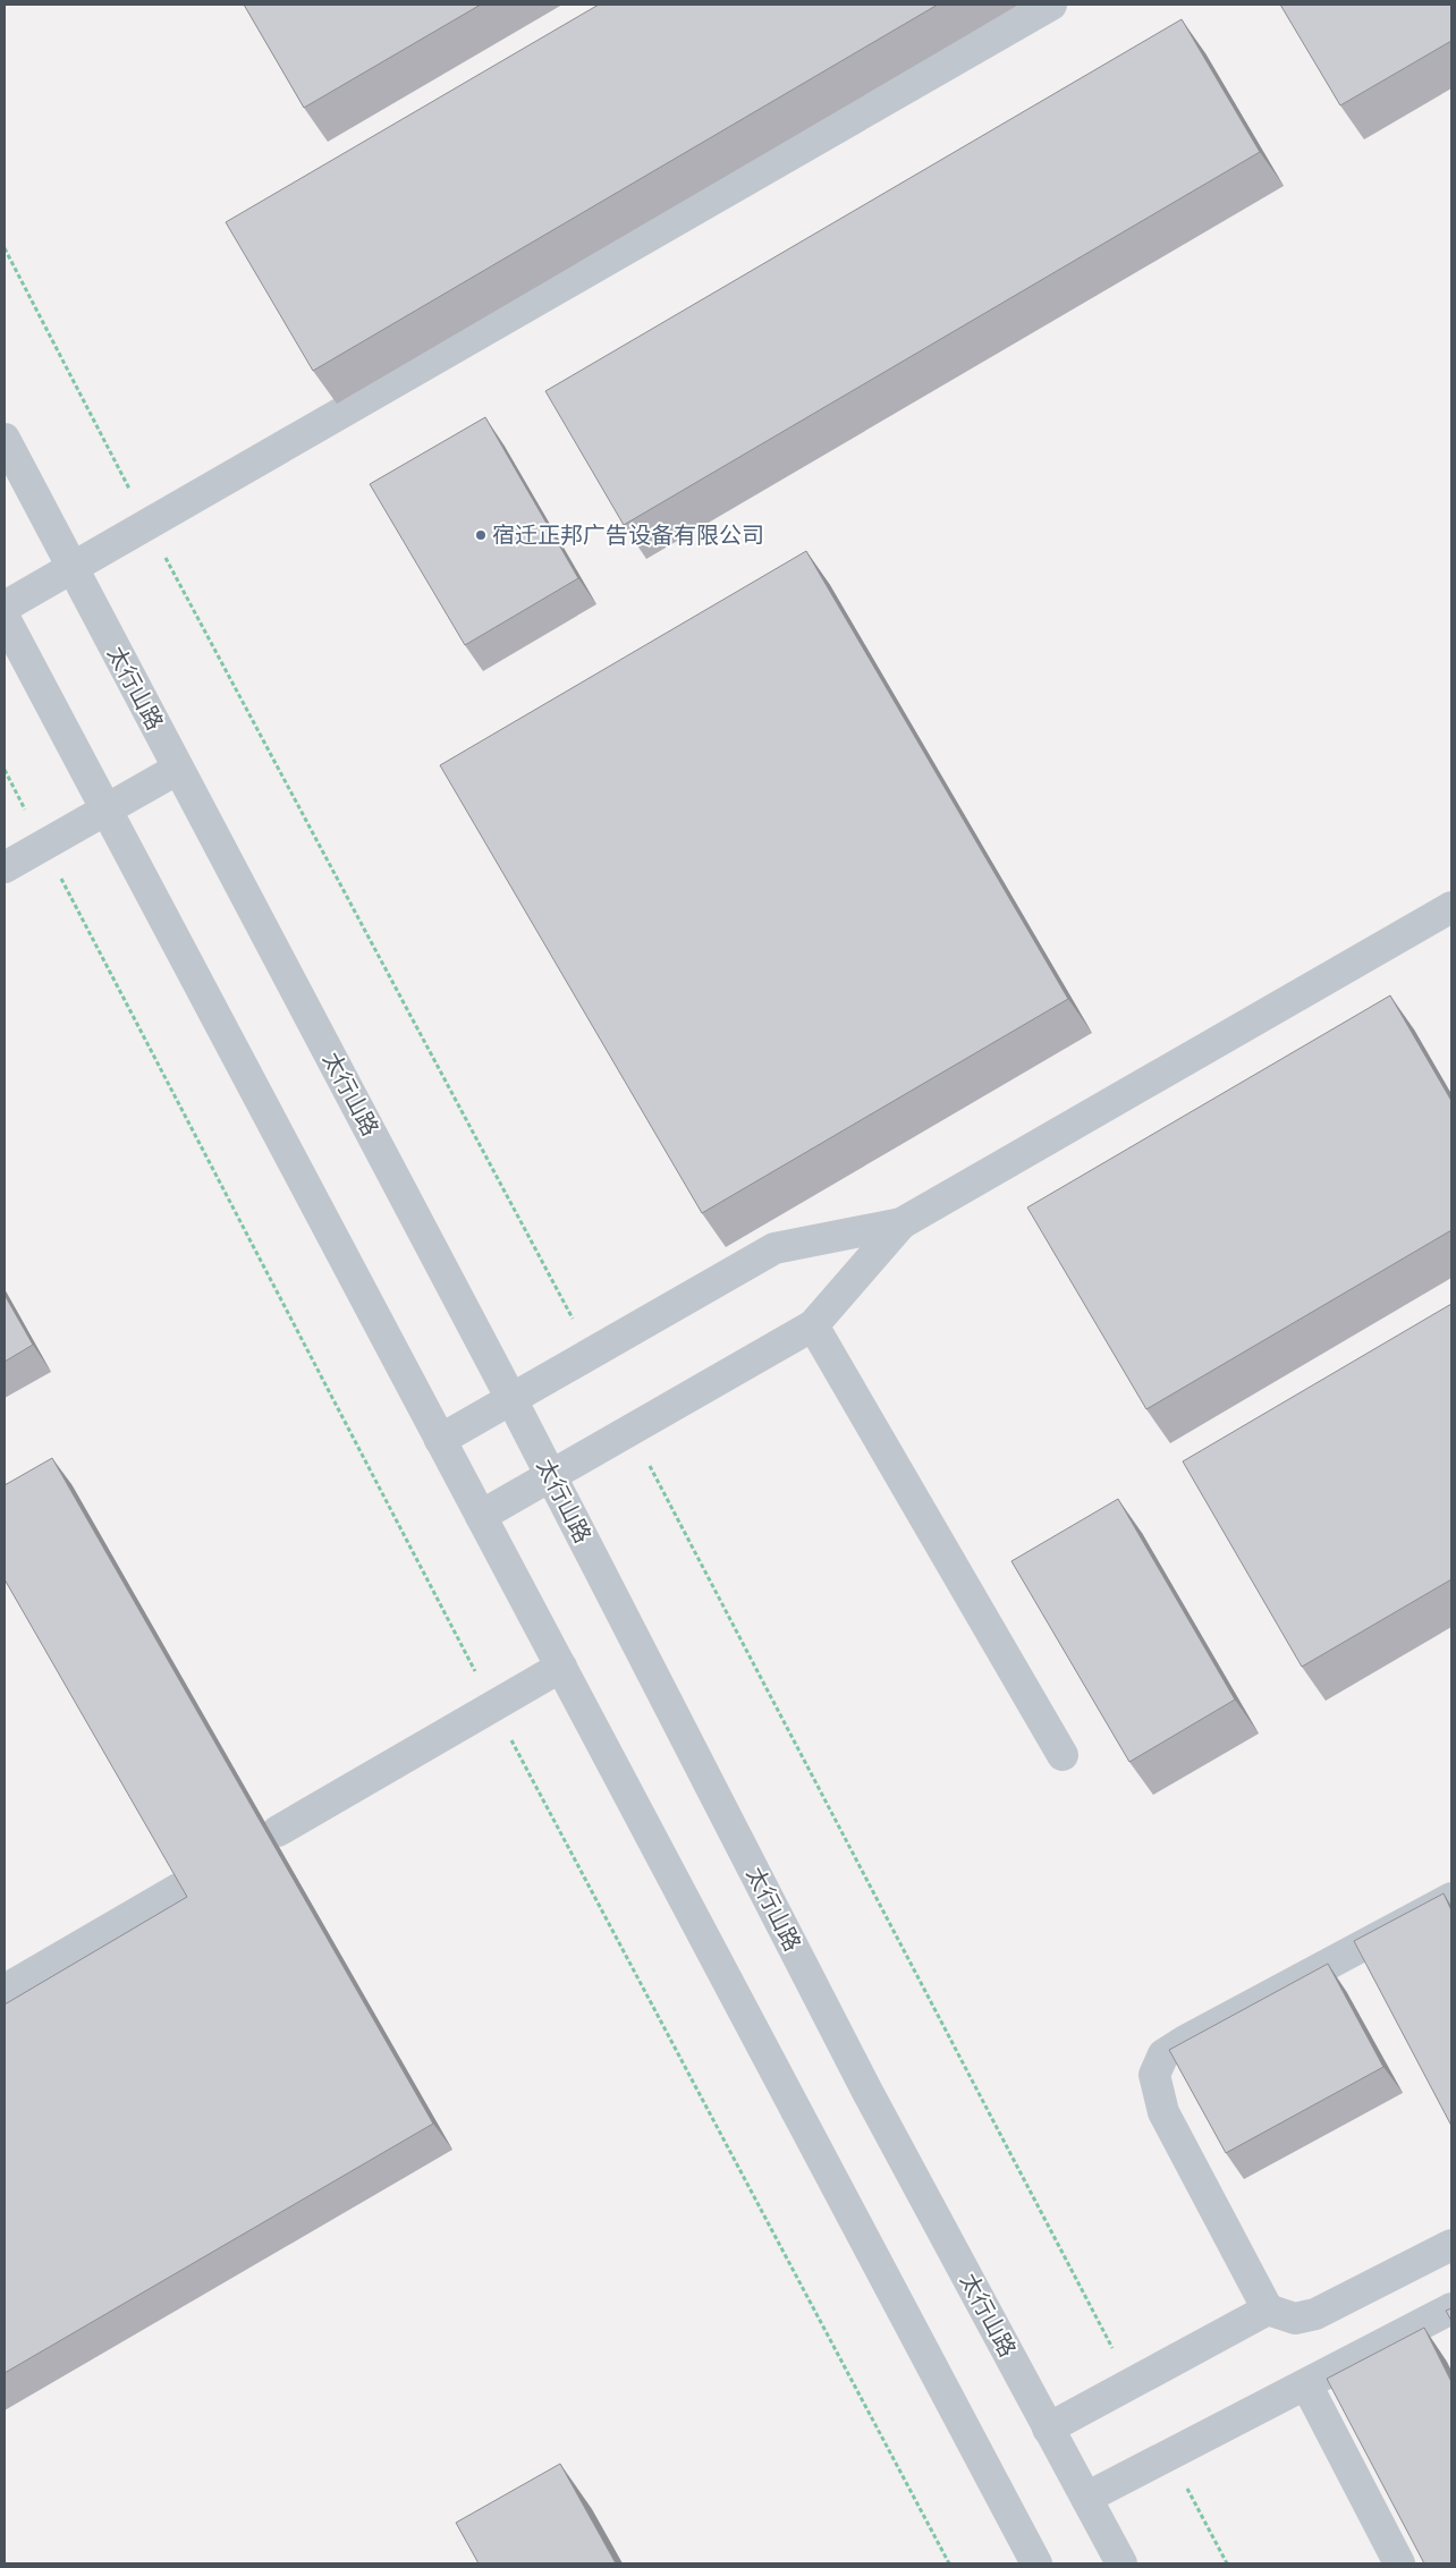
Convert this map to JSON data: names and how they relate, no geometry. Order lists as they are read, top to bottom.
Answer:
{
  "streets": {
    "street": ["太行山路"]
  },
  "places": ["宿迁正邦广告设备有限公司"]
}
